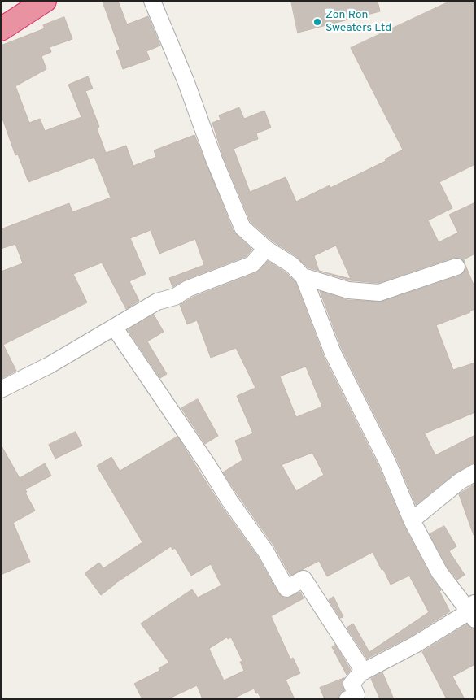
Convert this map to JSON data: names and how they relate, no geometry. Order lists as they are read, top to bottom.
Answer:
{
  "places": ["Zon Ron Sweaters Ltd"]
}
